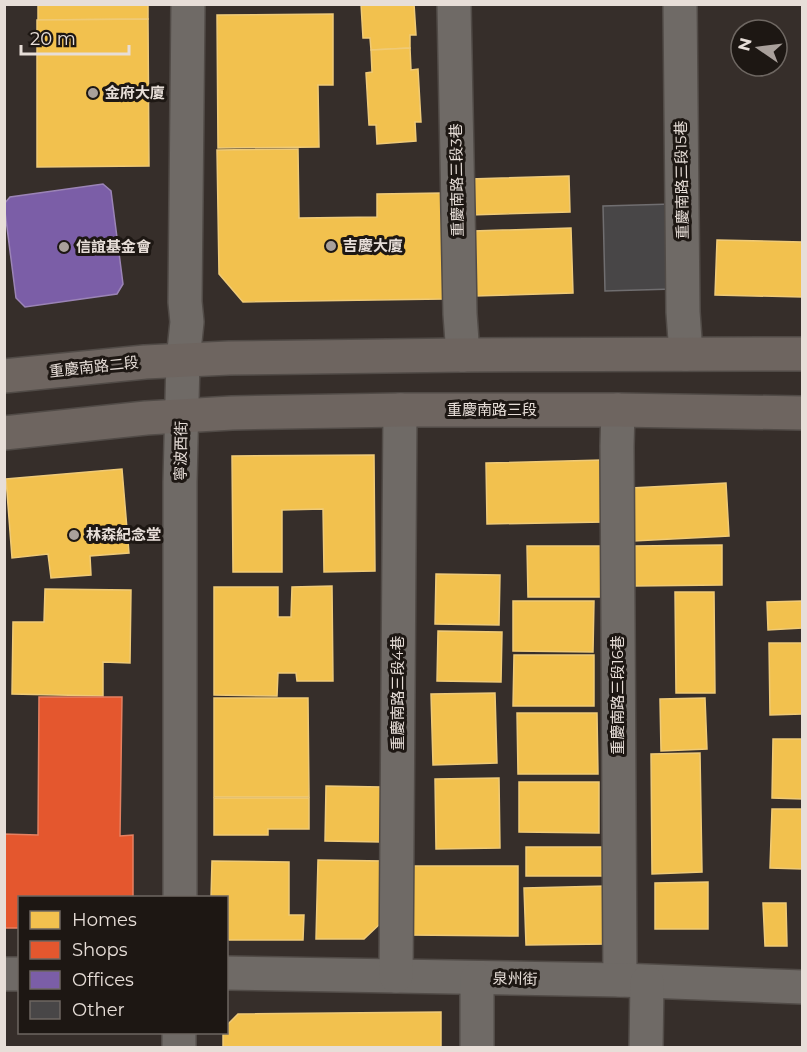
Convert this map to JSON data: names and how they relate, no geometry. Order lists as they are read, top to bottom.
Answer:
{
  "streets": {
    "main road": ["重慶南路二段", "重慶南路三段"],
    "street": [
      "重慶南路三段3巷",
      "重慶南路三段15巷",
      "寧波西街",
      "重慶南路三段4巷",
      "重慶南路三段16巷",
      "泉州街"
    ]
  },
  "crossings": [
    ["重慶南路二段", "寧波西街"],
    ["重慶南路三段", "寧波西街"],
    ["重慶南路三段", "重慶南路三段4巷"],
    ["重慶南路三段", "重慶南路三段16巷"],
    ["重慶南路三段4巷", "泉州街"],
    ["重慶南路三段16巷", "泉州街"]
  ],
  "places": [
    "金府大廈",
    "吉慶大廈",
    "信誼基金會",
    "林森紀念堂"
  ],
  "legend": [
    "Homes",
    "Shops",
    "Offices",
    "Other"
  ],
  "scale_bar": "20 m",
  "north": "left"
}
